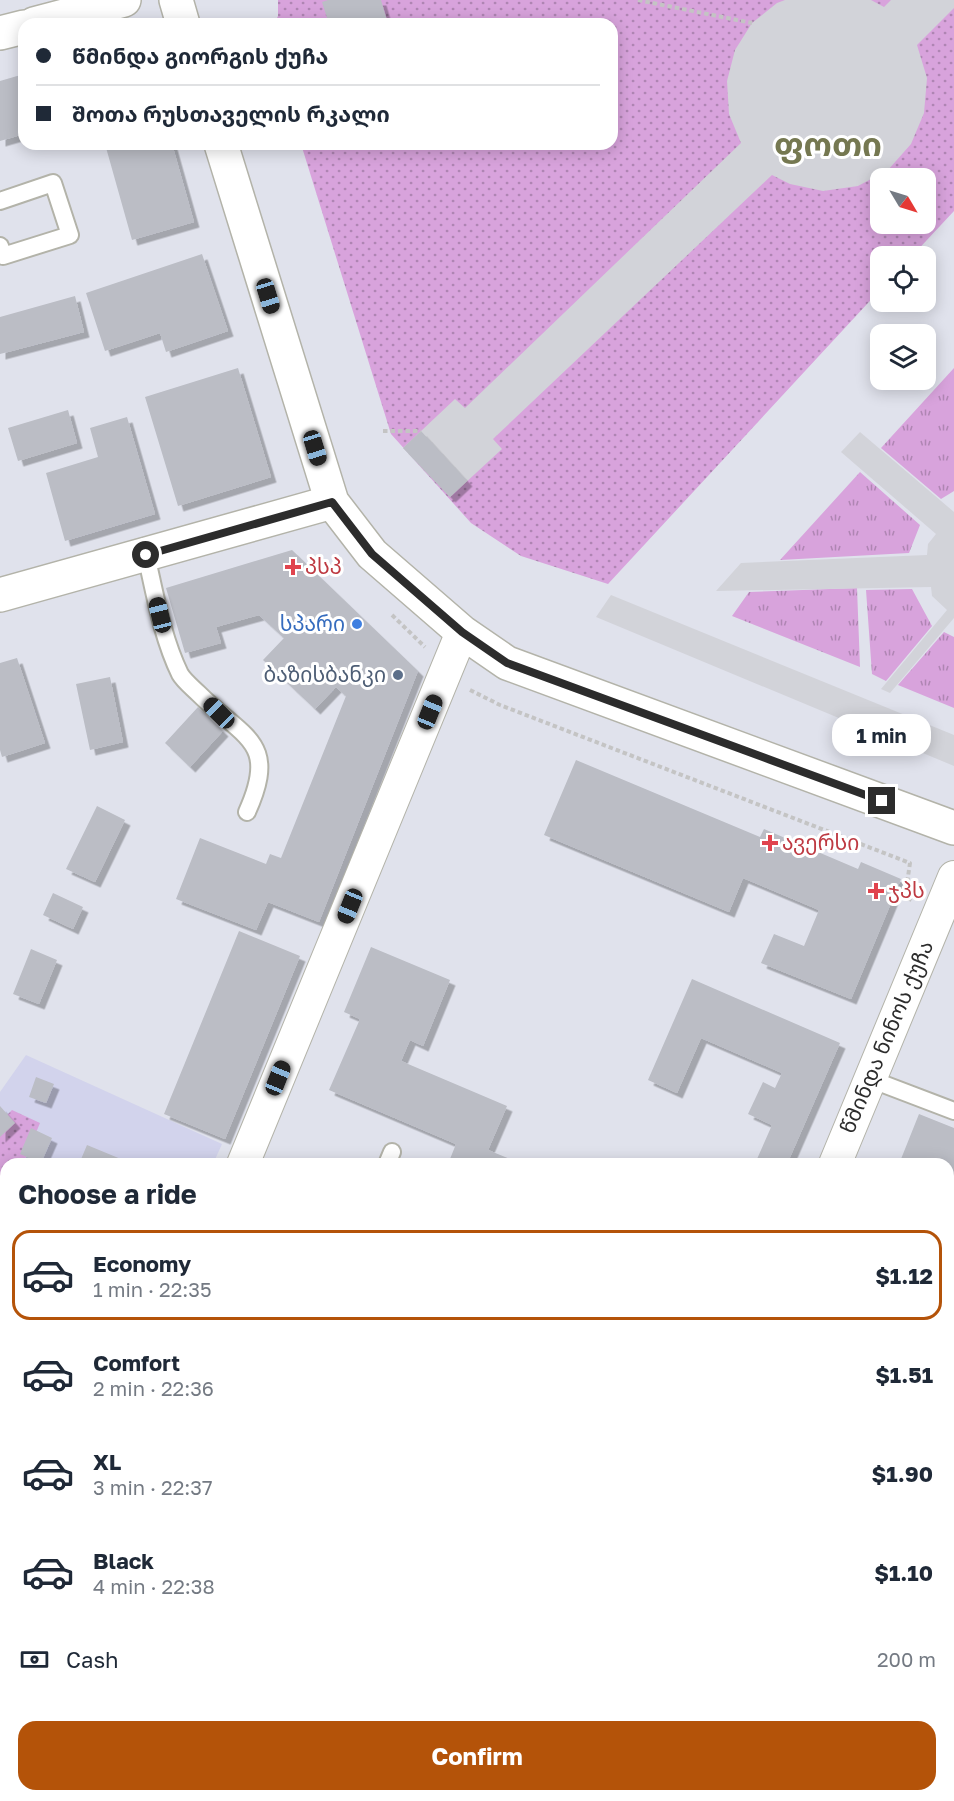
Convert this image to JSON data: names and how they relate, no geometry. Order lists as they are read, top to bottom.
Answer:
{
  "streets": {
    "street": ["წმინდა ნინოს ქუჩა"]
  },
  "districts": ["ფოთი"],
  "places": {
    "health": ["პსპ", "ავერსი", "ჯპს"],
    "other": ["სპარი", "ბაზისბანკი"]
  },
  "north": "bottom right",
  "page": {
    "banner": ["წმინდა გიორგის ქუჩა", "შოთა რუსთაველის რკალი"],
    "bubble": "1 min",
    "heading": "Choose a ride",
    "list": [
      {
        "name": "Economy",
        "note": "1 min · 22:35",
        "value": "$1.12"
      },
      {
        "name": "Comfort",
        "note": "2 min · 22:36",
        "value": "$1.51"
      },
      {
        "name": "XL",
        "note": "3 min · 22:37",
        "value": "$1.90"
      },
      {
        "name": "Black",
        "note": "4 min · 22:38",
        "value": "$1.10"
      }
    ],
    "pay": ["Cash", "200 m"],
    "buttons": "Confirm"
  }
}
